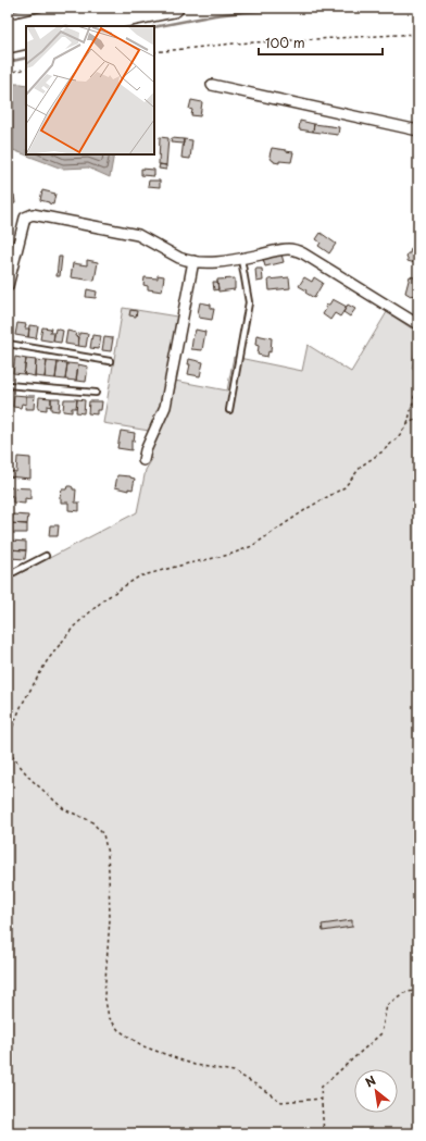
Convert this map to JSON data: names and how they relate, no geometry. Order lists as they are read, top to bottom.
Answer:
{
  "scale_bar": "100 m",
  "north": "top left"
}
